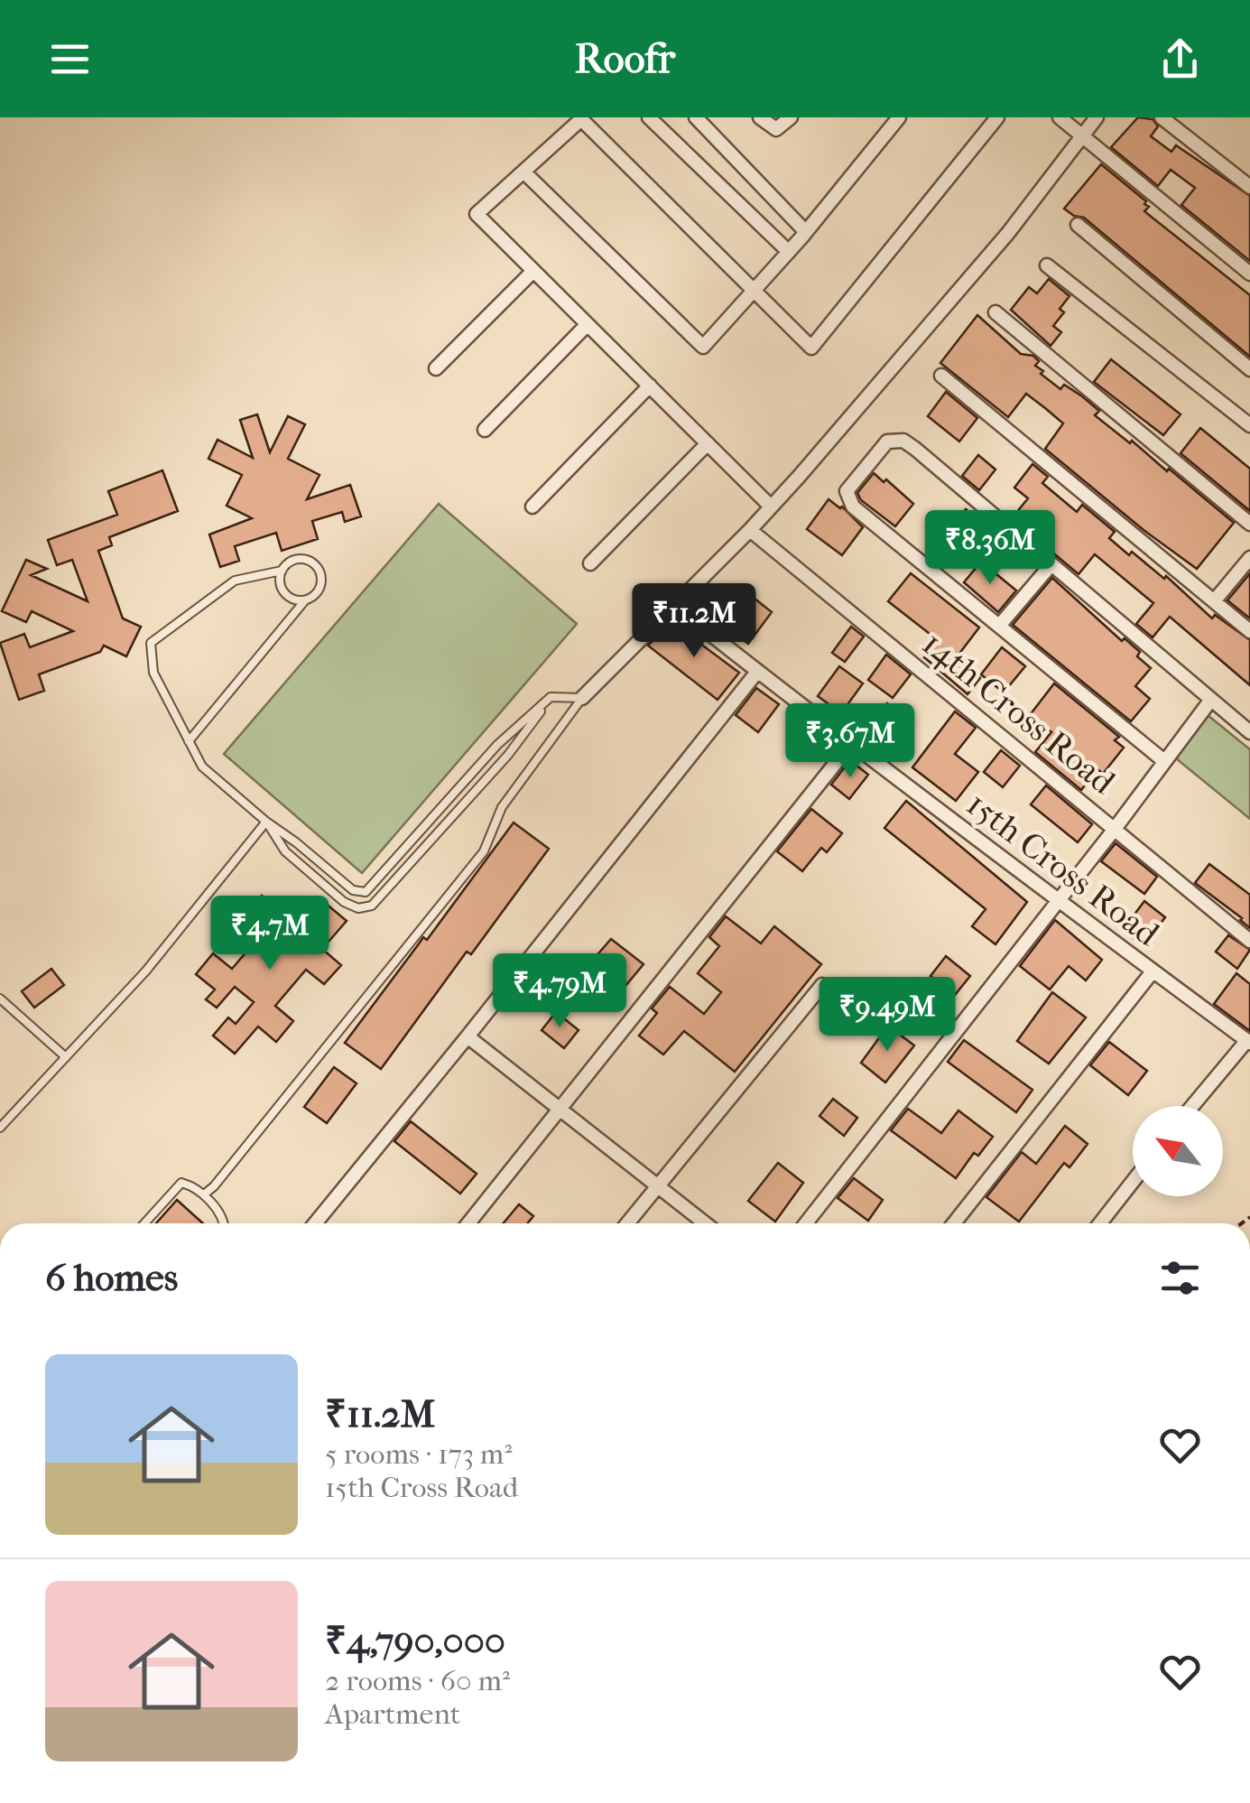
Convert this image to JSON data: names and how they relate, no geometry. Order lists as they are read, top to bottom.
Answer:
{
  "streets": {
    "street": ["14th Cross Road", "15th Cross Road"]
  },
  "north": "top left",
  "page": {
    "header": "Roofr",
    "price": [
      "₹8.36M",
      "₹11.2M",
      "₹3.67M",
      "₹4.7M",
      "₹4.79M",
      "₹9.49M"
    ],
    "heading": "6 homes",
    "list": [
      {
        "name": "₹11.2M",
        "note": "5 rooms · 173 m² · 15th Cross Road"
      },
      {
        "name": "₹4,790,000",
        "note": "2 rooms · 60 m² · Apartment"
      }
    ]
  }
}
